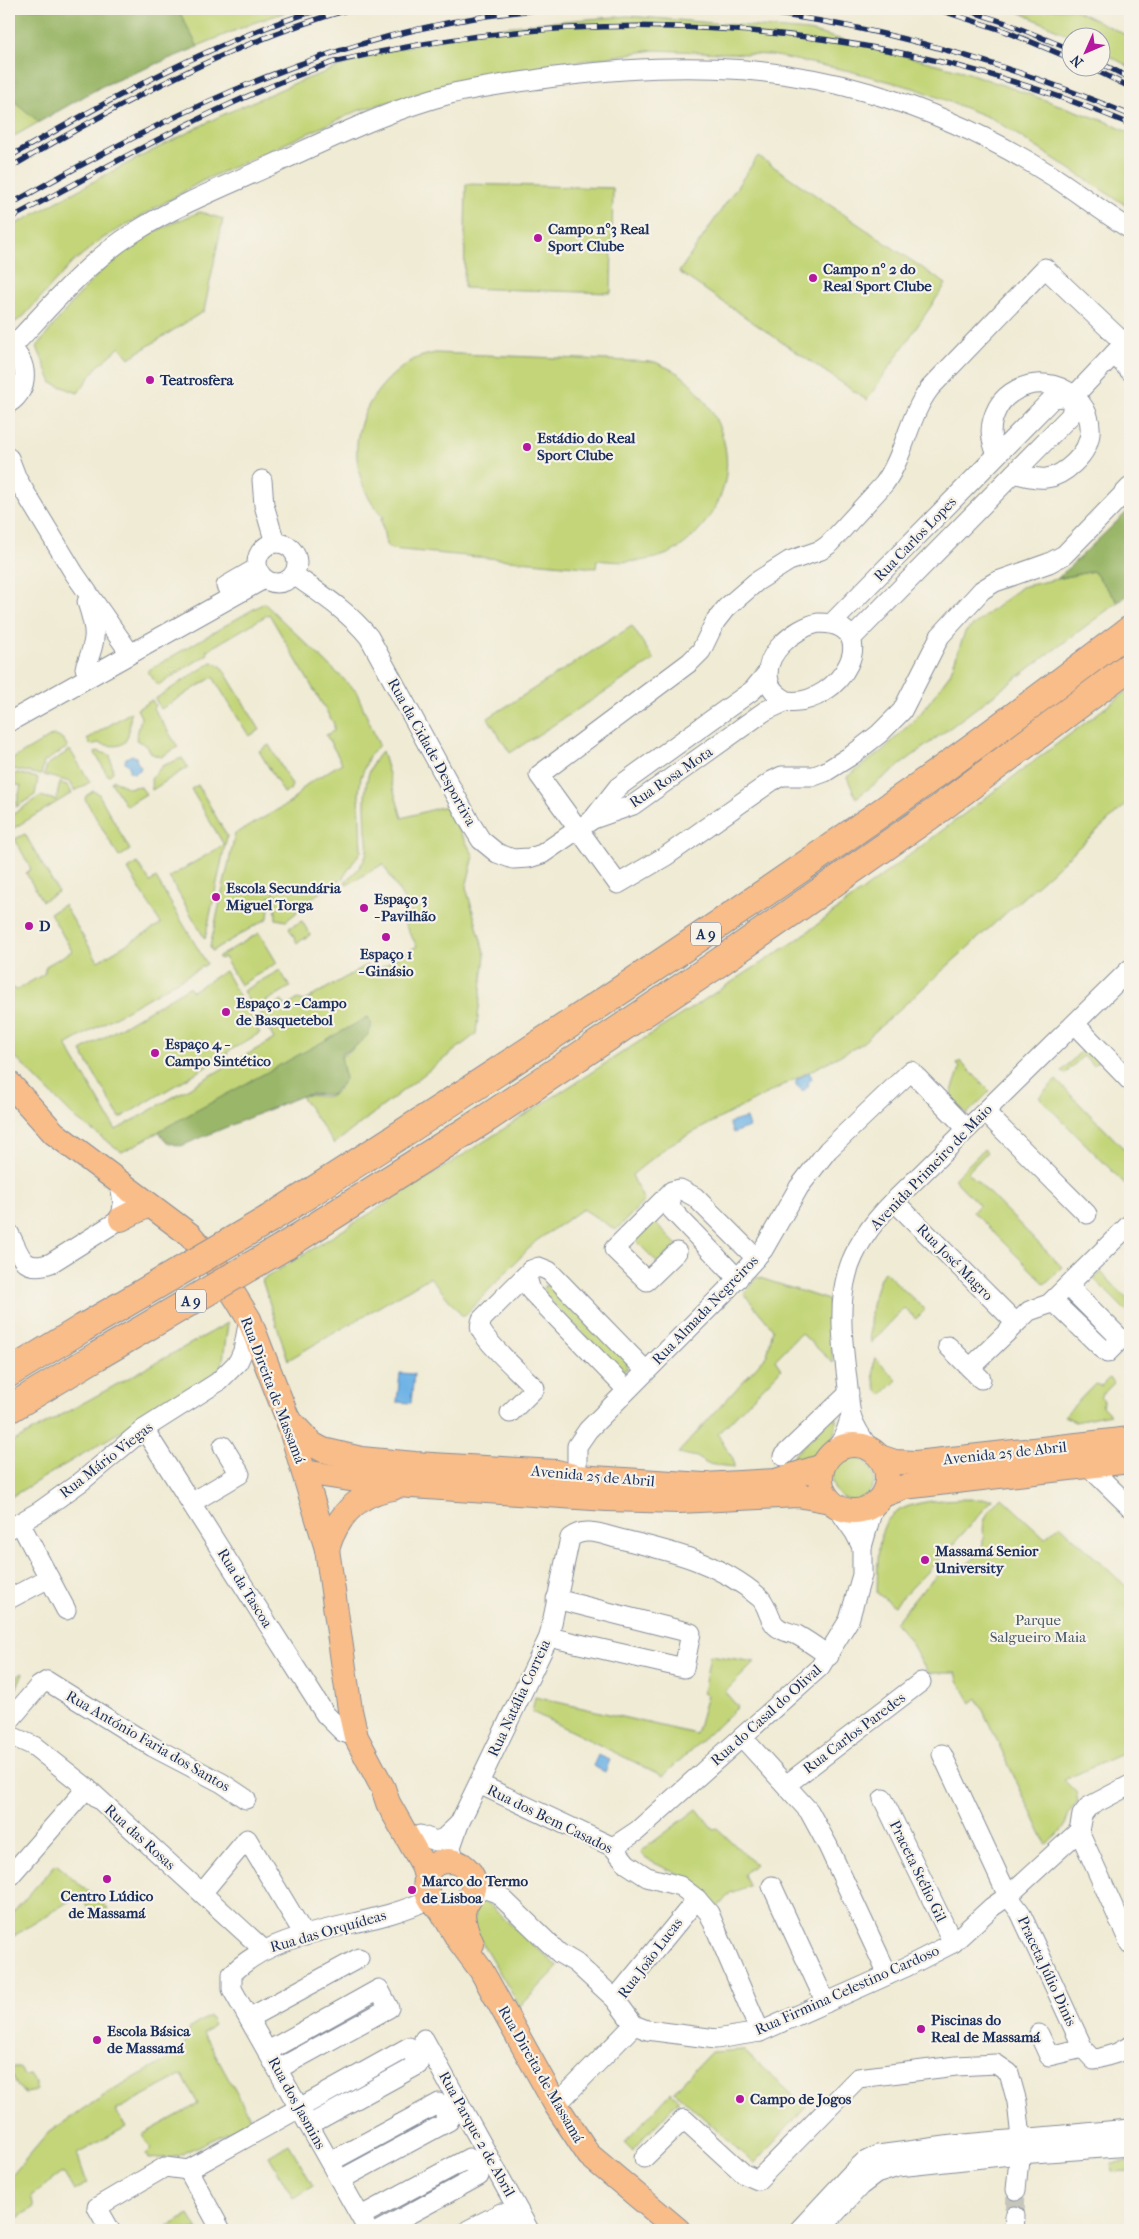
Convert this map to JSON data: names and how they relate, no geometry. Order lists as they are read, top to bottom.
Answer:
{
  "streets": {
    "highway": ["A 9"],
    "main road": ["Rua Direita de Massamá", "Avenida 25 de Abril"],
    "street": [
      "Rua Carlos Lopes",
      "Rua da Cidade Desportiva",
      "Rua Rosa Mota",
      "Avenida Primeiro de Maio",
      "Rua José Magro",
      "Rua Almada Negreiros",
      "Rua Mário Viegas",
      "Rua da Tascoa",
      "Rua Natália Correia",
      "Rua do Casal do Olival",
      "Rua Carlos Paredes",
      "Rua António Faria dos Santos",
      "Rua dos Bem Casados",
      "Rua das Rosas",
      "Praceta Stélio Gil",
      "Rua das Orquídeas",
      "Rua João Lucas",
      "Praceta Júlio Dinis",
      "Rua Firmina Celestino Cardoso",
      "Rua dos Jasmins",
      "Rua Parque 2 de Abril"
    ]
  },
  "crossings": [
    ["Rua Carlos Lopes", "Rua Rosa Mota"],
    ["Rua da Cidade Desportiva", "Rua Rosa Mota"],
    ["Avenida Primeiro de Maio", "Rua José Magro"],
    ["Avenida Primeiro de Maio", "Rua Almada Negreiros"],
    ["Avenida Primeiro de Maio", "Avenida 25 de Abril"],
    ["Avenida Primeiro de Maio", "Rua do Casal do Olival"],
    ["Rua Almada Negreiros", "Avenida 25 de Abril"],
    ["Rua Direita de Massamá", "Avenida 25 de Abril"],
    ["Rua Direita de Massamá", "Rua Mário Viegas"],
    ["Rua Direita de Massamá", "Rua da Tascoa"],
    ["Rua Direita de Massamá", "Rua Natália Correia"],
    ["Rua Direita de Massamá", "Rua das Orquídeas"],
    ["Avenida 25 de Abril", "Rua do Casal do Olival"],
    ["Rua Mário Viegas", "Rua da Tascoa"],
    ["Rua Natália Correia", "Rua do Casal do Olival"],
    ["Rua Natália Correia", "Rua dos Bem Casados"],
    ["Rua Natália Correia", "Rua das Orquídeas"],
    ["Rua do Casal do Olival", "Rua dos Bem Casados"],
    ["Rua dos Bem Casados", "Rua João Lucas"],
    ["Rua dos Bem Casados", "Rua Firmina Celestino Cardoso"],
    ["Rua das Rosas", "Rua das Orquídeas"],
    ["Praceta Stélio Gil", "Rua Firmina Celestino Cardoso"],
    ["Rua das Orquídeas", "Rua dos Jasmins"],
    ["Rua João Lucas", "Rua Firmina Celestino Cardoso"],
    ["Praceta Júlio Dinis", "Rua Firmina Celestino Cardoso"]
  ],
  "parks": ["Parque Salgueiro Maia"],
  "places": [
    "Campo nº3 Real Sport Clube",
    "Campo nº 2 do Real Sport Clube",
    "Teatrosfera",
    "Estádio do Real Sport Clube",
    "Escola Secundária Miguel Torga",
    "Espaço 3 - Pavilhão",
    "D",
    "Espaço 1 - Ginásio",
    "Espaço 2 - Campo de Basquetebol",
    "Espaço 4 - Campo Sintético",
    "Massamá Senior University",
    "Centro Lúdico de Massamá",
    "Marco do Termo de Lisboa",
    "Piscinas do Real de Massamá",
    "Escola Básica de Massamá",
    "Campo de Jogos"
  ],
  "north": "bottom left"
}
